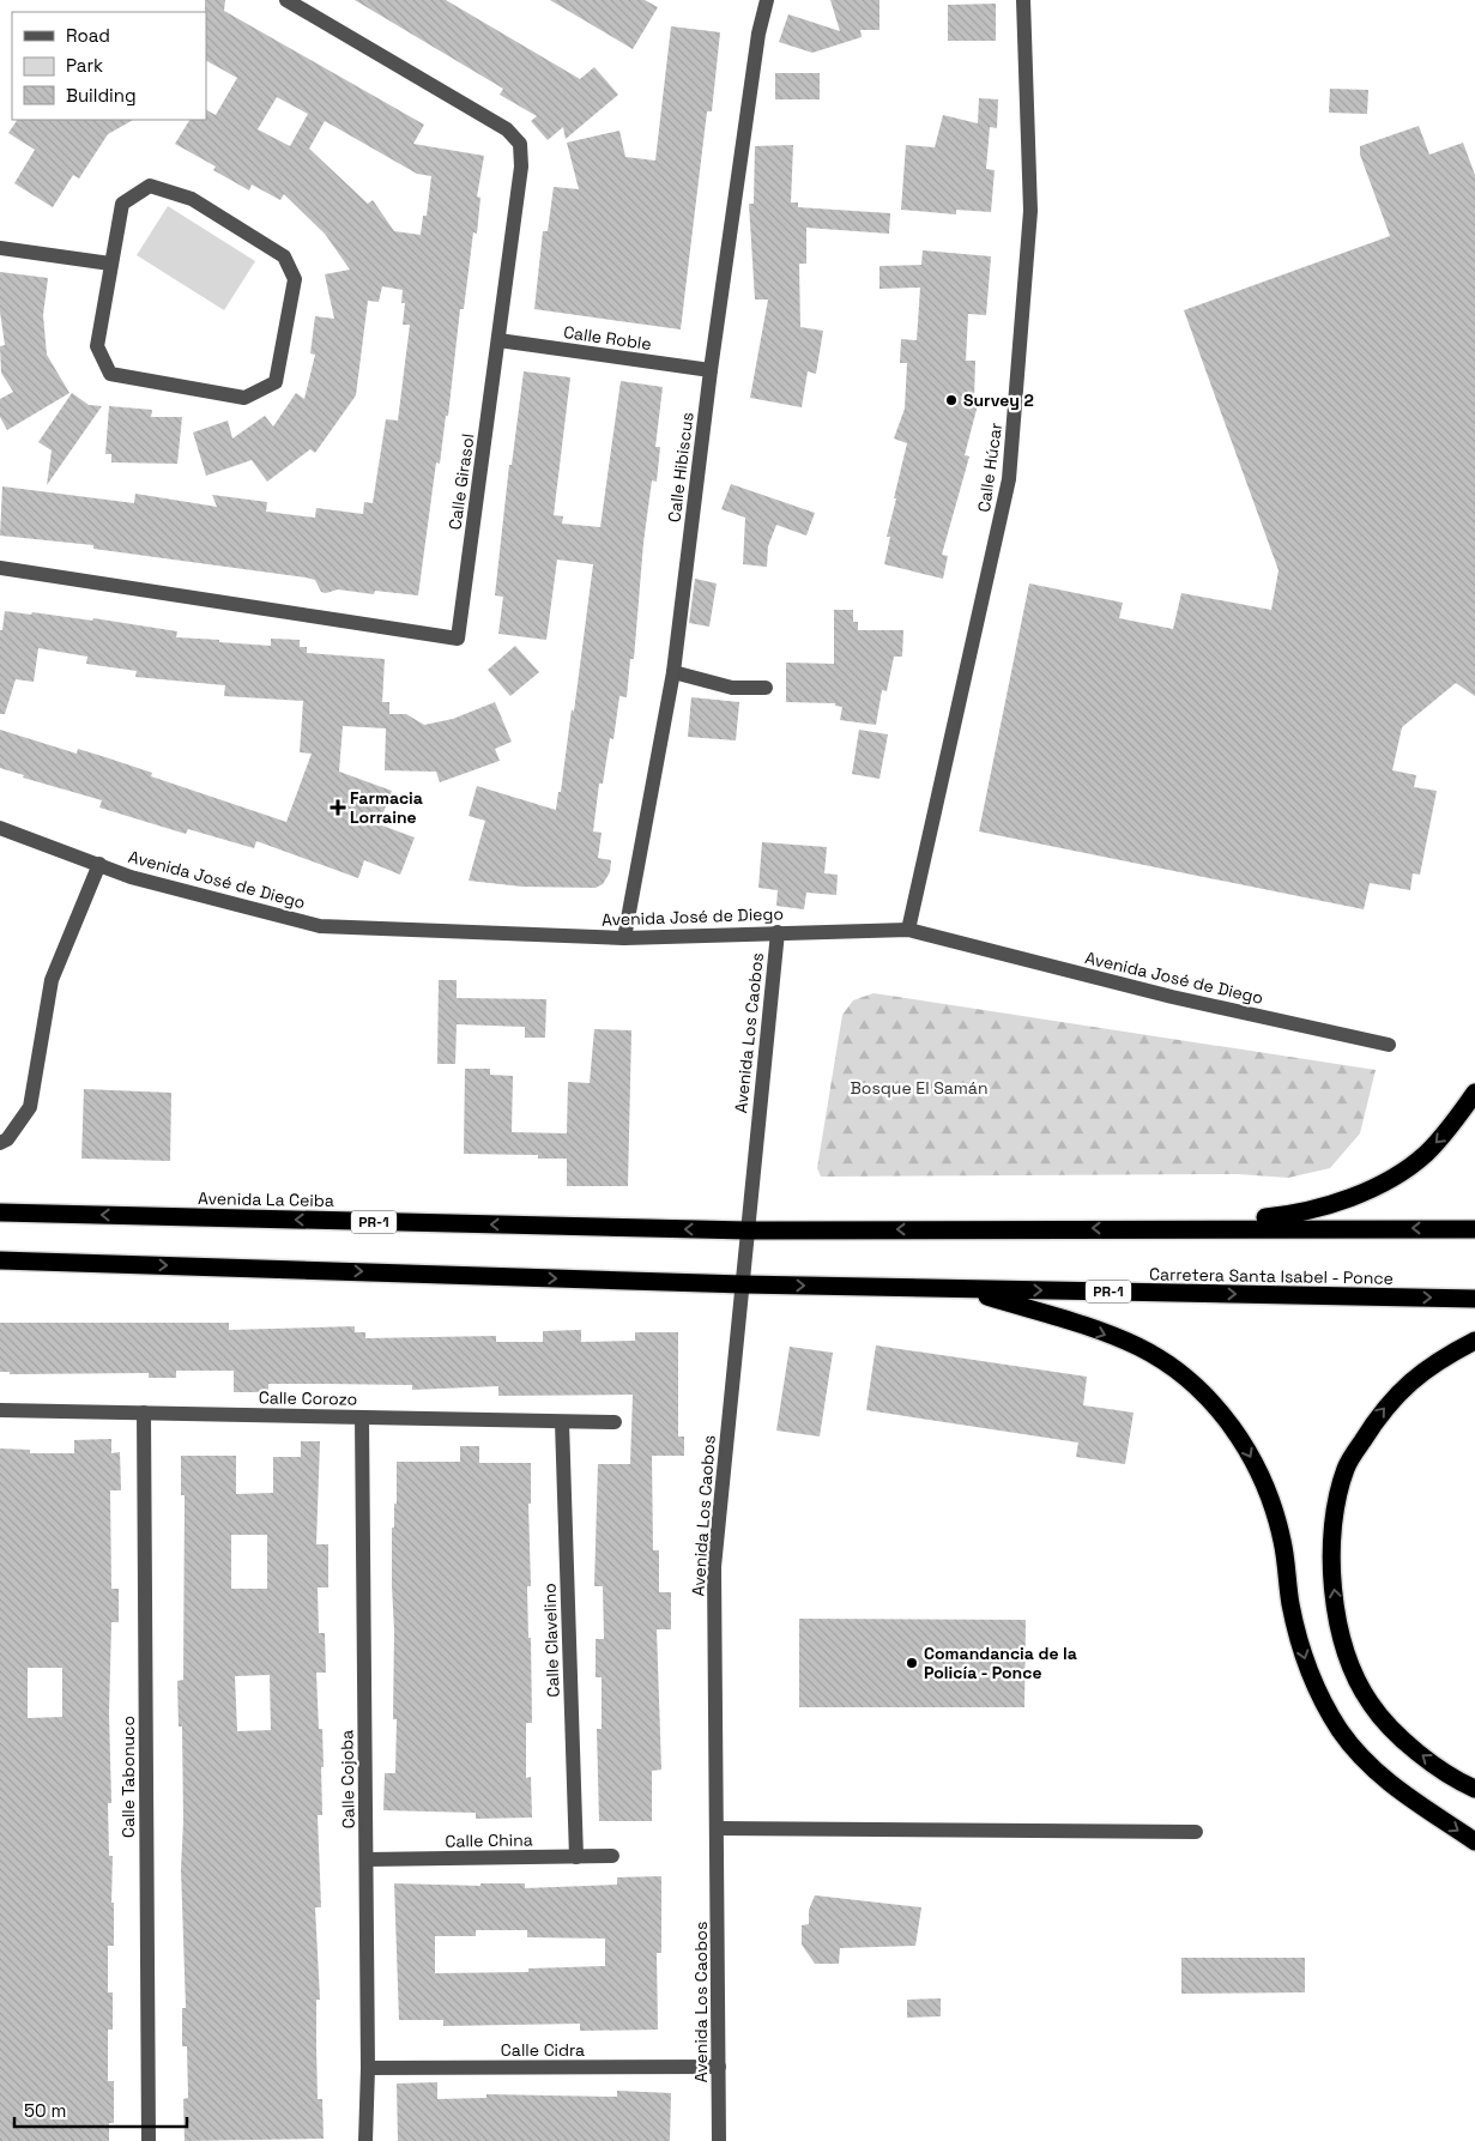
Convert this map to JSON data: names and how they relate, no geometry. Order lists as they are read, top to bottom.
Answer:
{
  "streets": {
    "highway": ["Avenida La Ceiba", "PR-1", "Carretera Santa Isabel - Ponce"],
    "street": [
      "Calle Roble",
      "Calle Hibiscus",
      "Calle Húcar",
      "Calle Girasol",
      "Avenida José de Diego",
      "Avenida Los Caobos",
      "Calle Corozo",
      "Calle Clavelino",
      "Calle Tabonuco",
      "Calle Cojoba",
      "Calle China",
      "Calle Cidra"
    ]
  },
  "crossings": [
    ["Calle Roble", "Calle Hibiscus"],
    ["Calle Roble", "Calle Girasol"],
    ["Calle Hibiscus", "Avenida José de Diego"],
    ["Calle Húcar", "Avenida José de Diego"],
    ["Avenida José de Diego", "Avenida Los Caobos"],
    ["Avenida Los Caobos", "Avenida La Ceiba"],
    ["Avenida Los Caobos", "PR-1"],
    ["Avenida Los Caobos", "Carretera Santa Isabel - Ponce"],
    ["Avenida Los Caobos", "Calle Cidra"],
    ["Avenida La Ceiba", "PR-1"],
    ["PR-1", "Carretera Santa Isabel - Ponce"],
    ["Calle Corozo", "Calle Clavelino"],
    ["Calle Corozo", "Calle Tabonuco"],
    ["Calle Corozo", "Calle Cojoba"],
    ["Calle Clavelino", "Calle China"],
    ["Calle Cojoba", "Calle China"],
    ["Calle Cojoba", "Calle Cidra"]
  ],
  "parks": ["Bosque El Samán"],
  "places": {
    "other": ["Survey 2", "Comandancia de la Policía - Ponce"],
    "health": ["Farmacia Lorraine"]
  },
  "legend": ["Road", "Park", "Building"],
  "scale_bar": "50 m"
}
